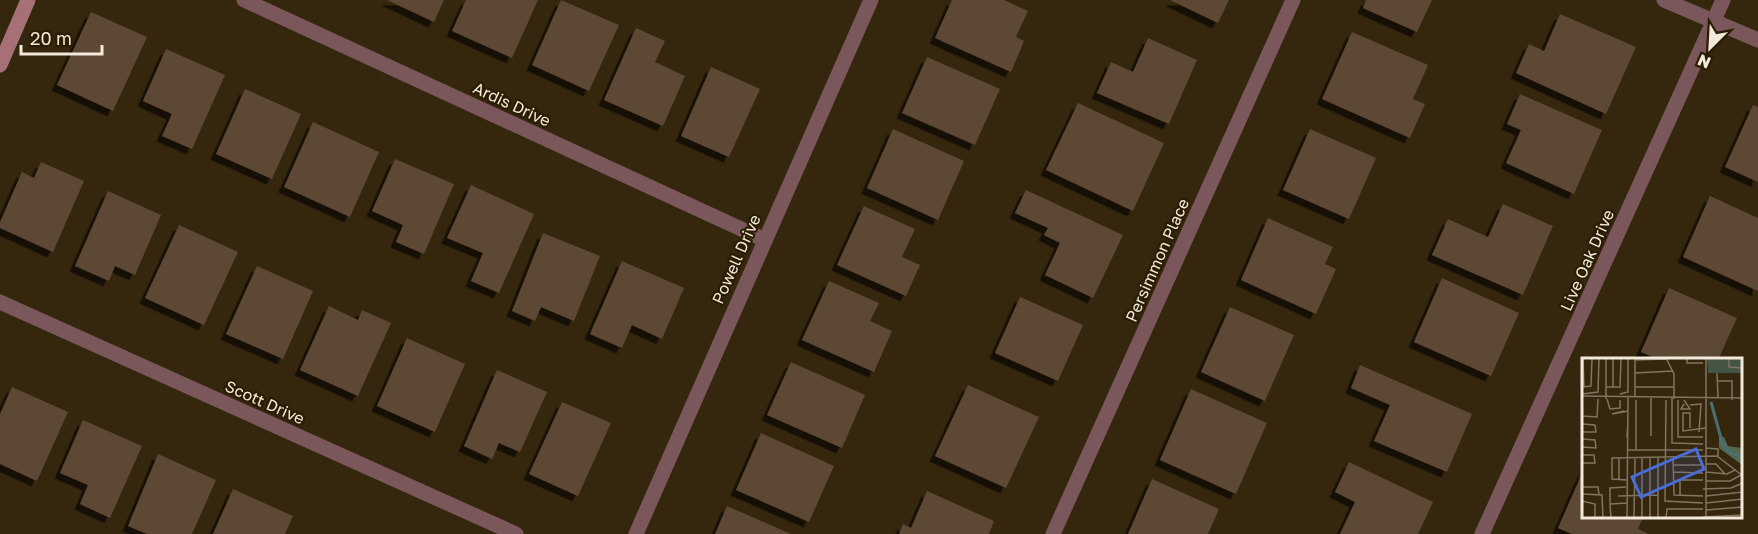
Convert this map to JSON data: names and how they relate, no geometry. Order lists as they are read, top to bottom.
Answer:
{
  "streets": {
    "street": [
      "Ardis Drive",
      "Powell Drive",
      "Persimmon Place",
      "Live Oak Drive",
      "Scott Drive"
    ]
  },
  "crossings": [
    ["Ardis Drive", "Powell Drive"]
  ],
  "scale_bar": "20 m",
  "north": "bottom left"
}
